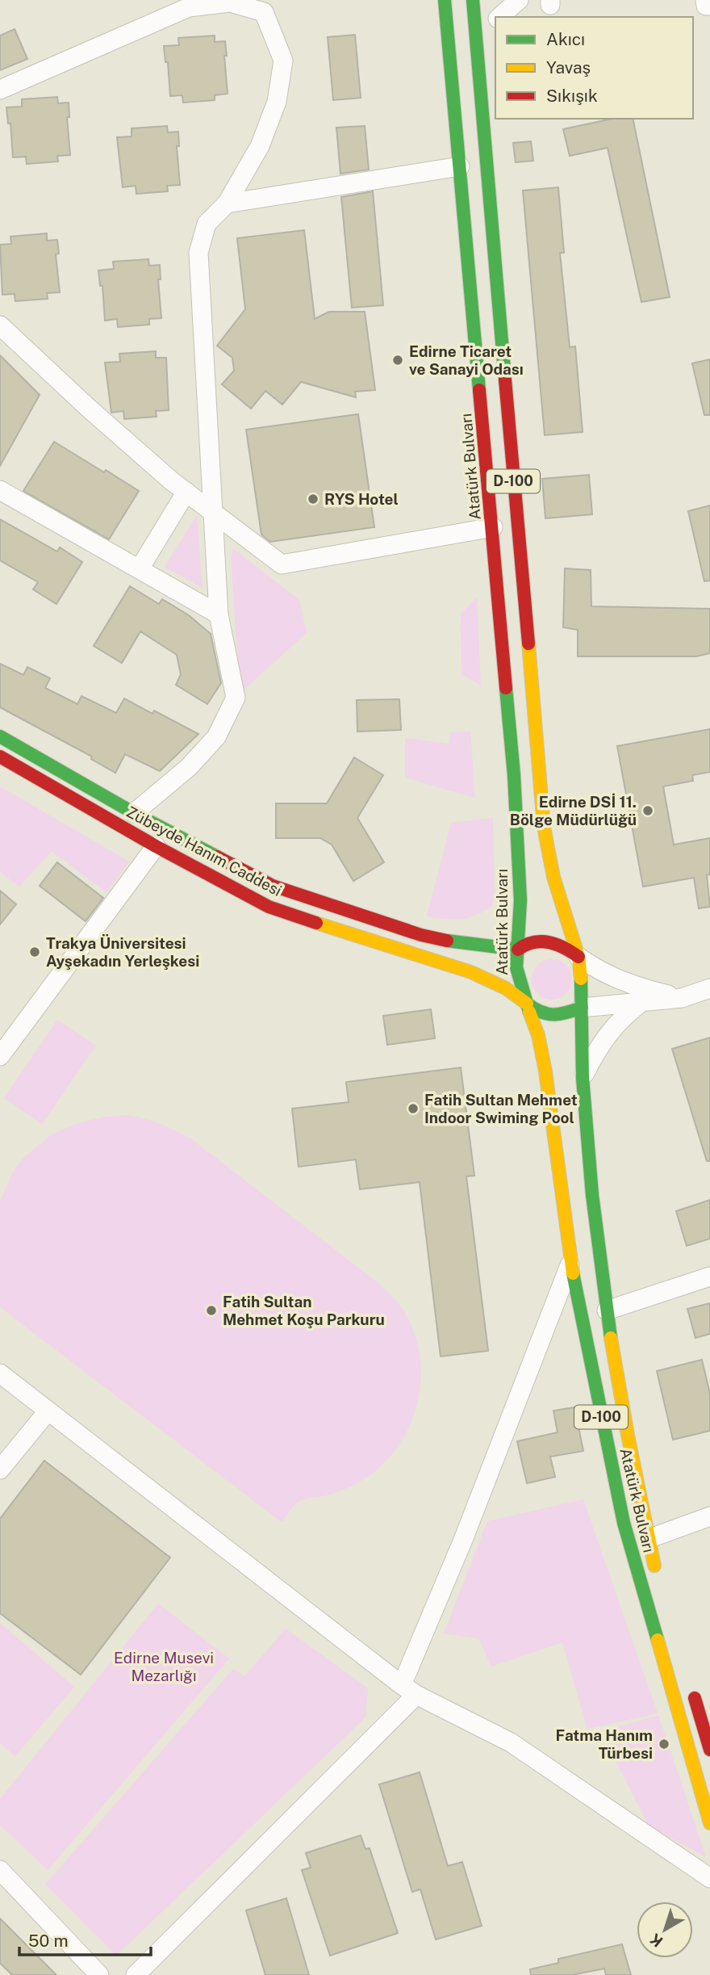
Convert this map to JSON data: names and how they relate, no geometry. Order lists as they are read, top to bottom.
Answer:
{
  "streets": {
    "main road": ["Atatürk Bulvarı", "D-100", "Zübeyde Hanım Caddesi"]
  },
  "crossings": [
    ["Atatürk Bulvarı", "Zübeyde Hanım Caddesi"]
  ],
  "parks": ["Edirne Musevi Mezarlığı"],
  "places": [
    "Edirne Ticaret ve Sanayi Odası",
    "RYS Hotel",
    "Edirne DSİ 11. Bölge Müdürlüğü",
    "Trakya Üniversitesi Ayşekadın Yerleşkesi",
    "Fatih Sultan Mehmet Indoor Swiming Pool",
    "Fatih Sultan Mehmet Koşu Parkuru",
    "Fatma Hanım Türbesi"
  ],
  "legend": ["Akıcı", "Yavaş", "Sıkışık"],
  "scale_bar": "50 m",
  "north": "bottom left"
}
